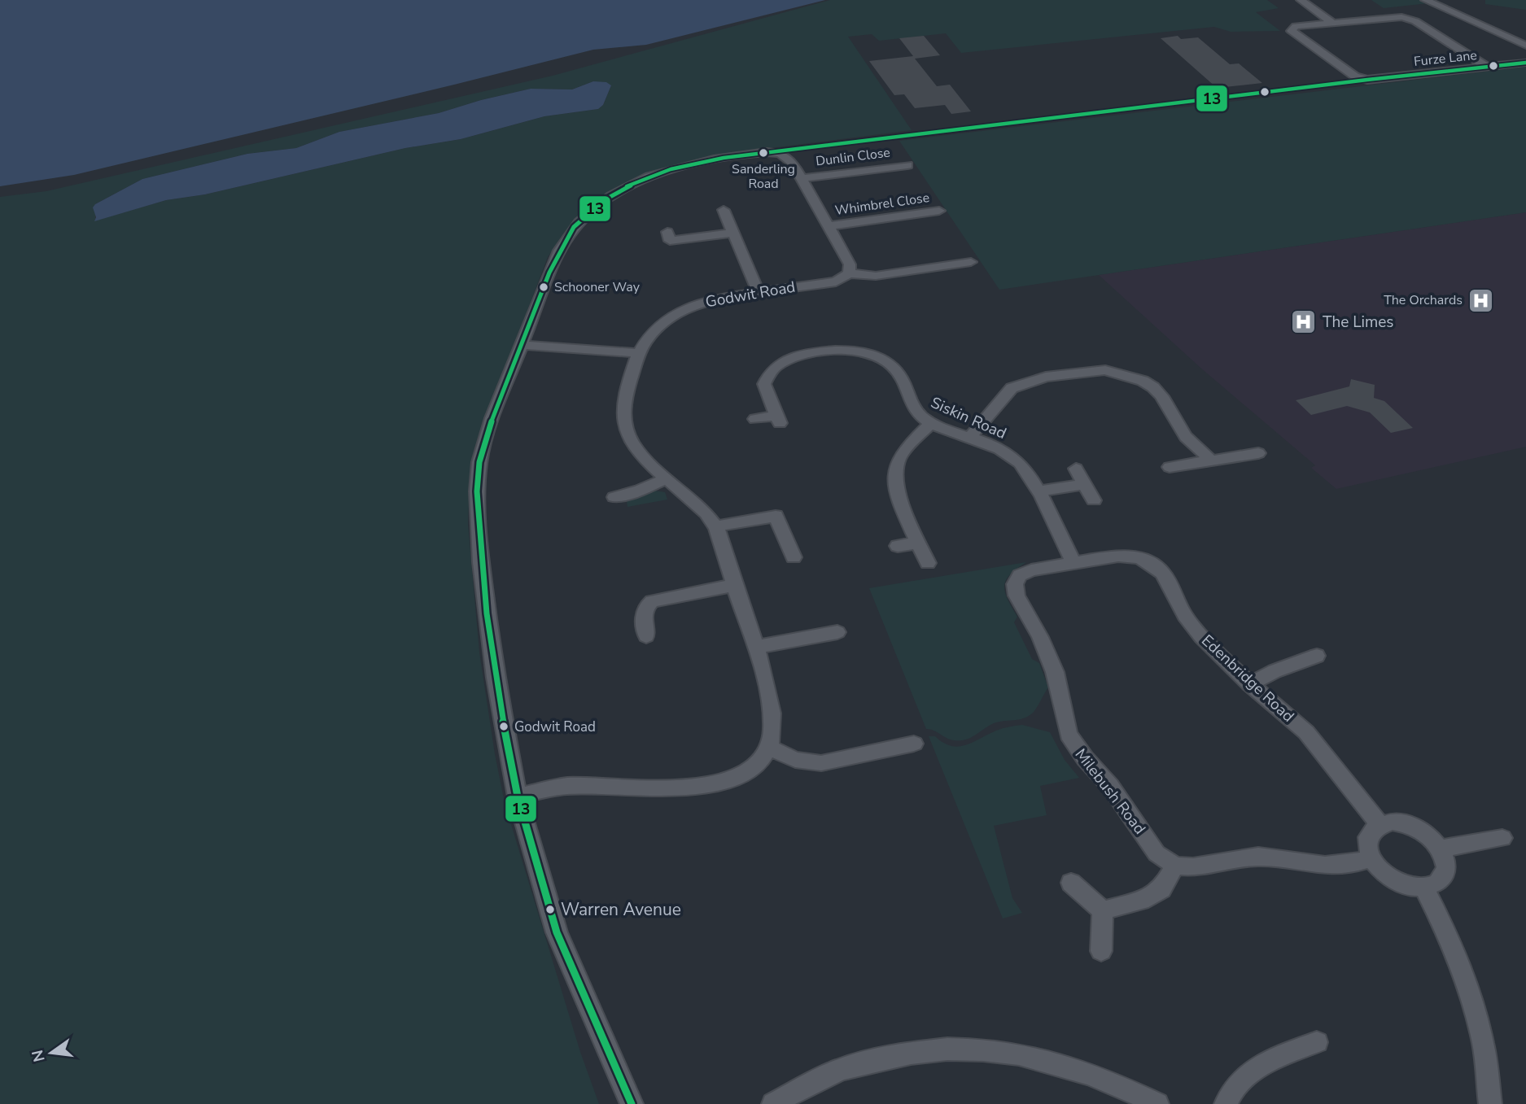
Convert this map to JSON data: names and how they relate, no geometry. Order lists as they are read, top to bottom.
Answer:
{
  "streets": {
    "street": [
      "Furze Lane",
      "Dunlin Close",
      "Whimbrel Close",
      "Godwit Road",
      "Siskin Road",
      "Edenbridge Road",
      "Milebush Road"
    ]
  },
  "crossings": [
    ["Siskin Road", "Edenbridge Road"],
    ["Siskin Road", "Milebush Road"],
    ["Edenbridge Road", "Milebush Road"]
  ],
  "places": {
    "other": [
      "Sanderling Road",
      "Schooner Way",
      "Godwit Road",
      "Warren Avenue"
    ],
    "hospital": ["The Orchards", "The Limes"]
  },
  "lines": ["transit line 13"],
  "north": "left"
}
